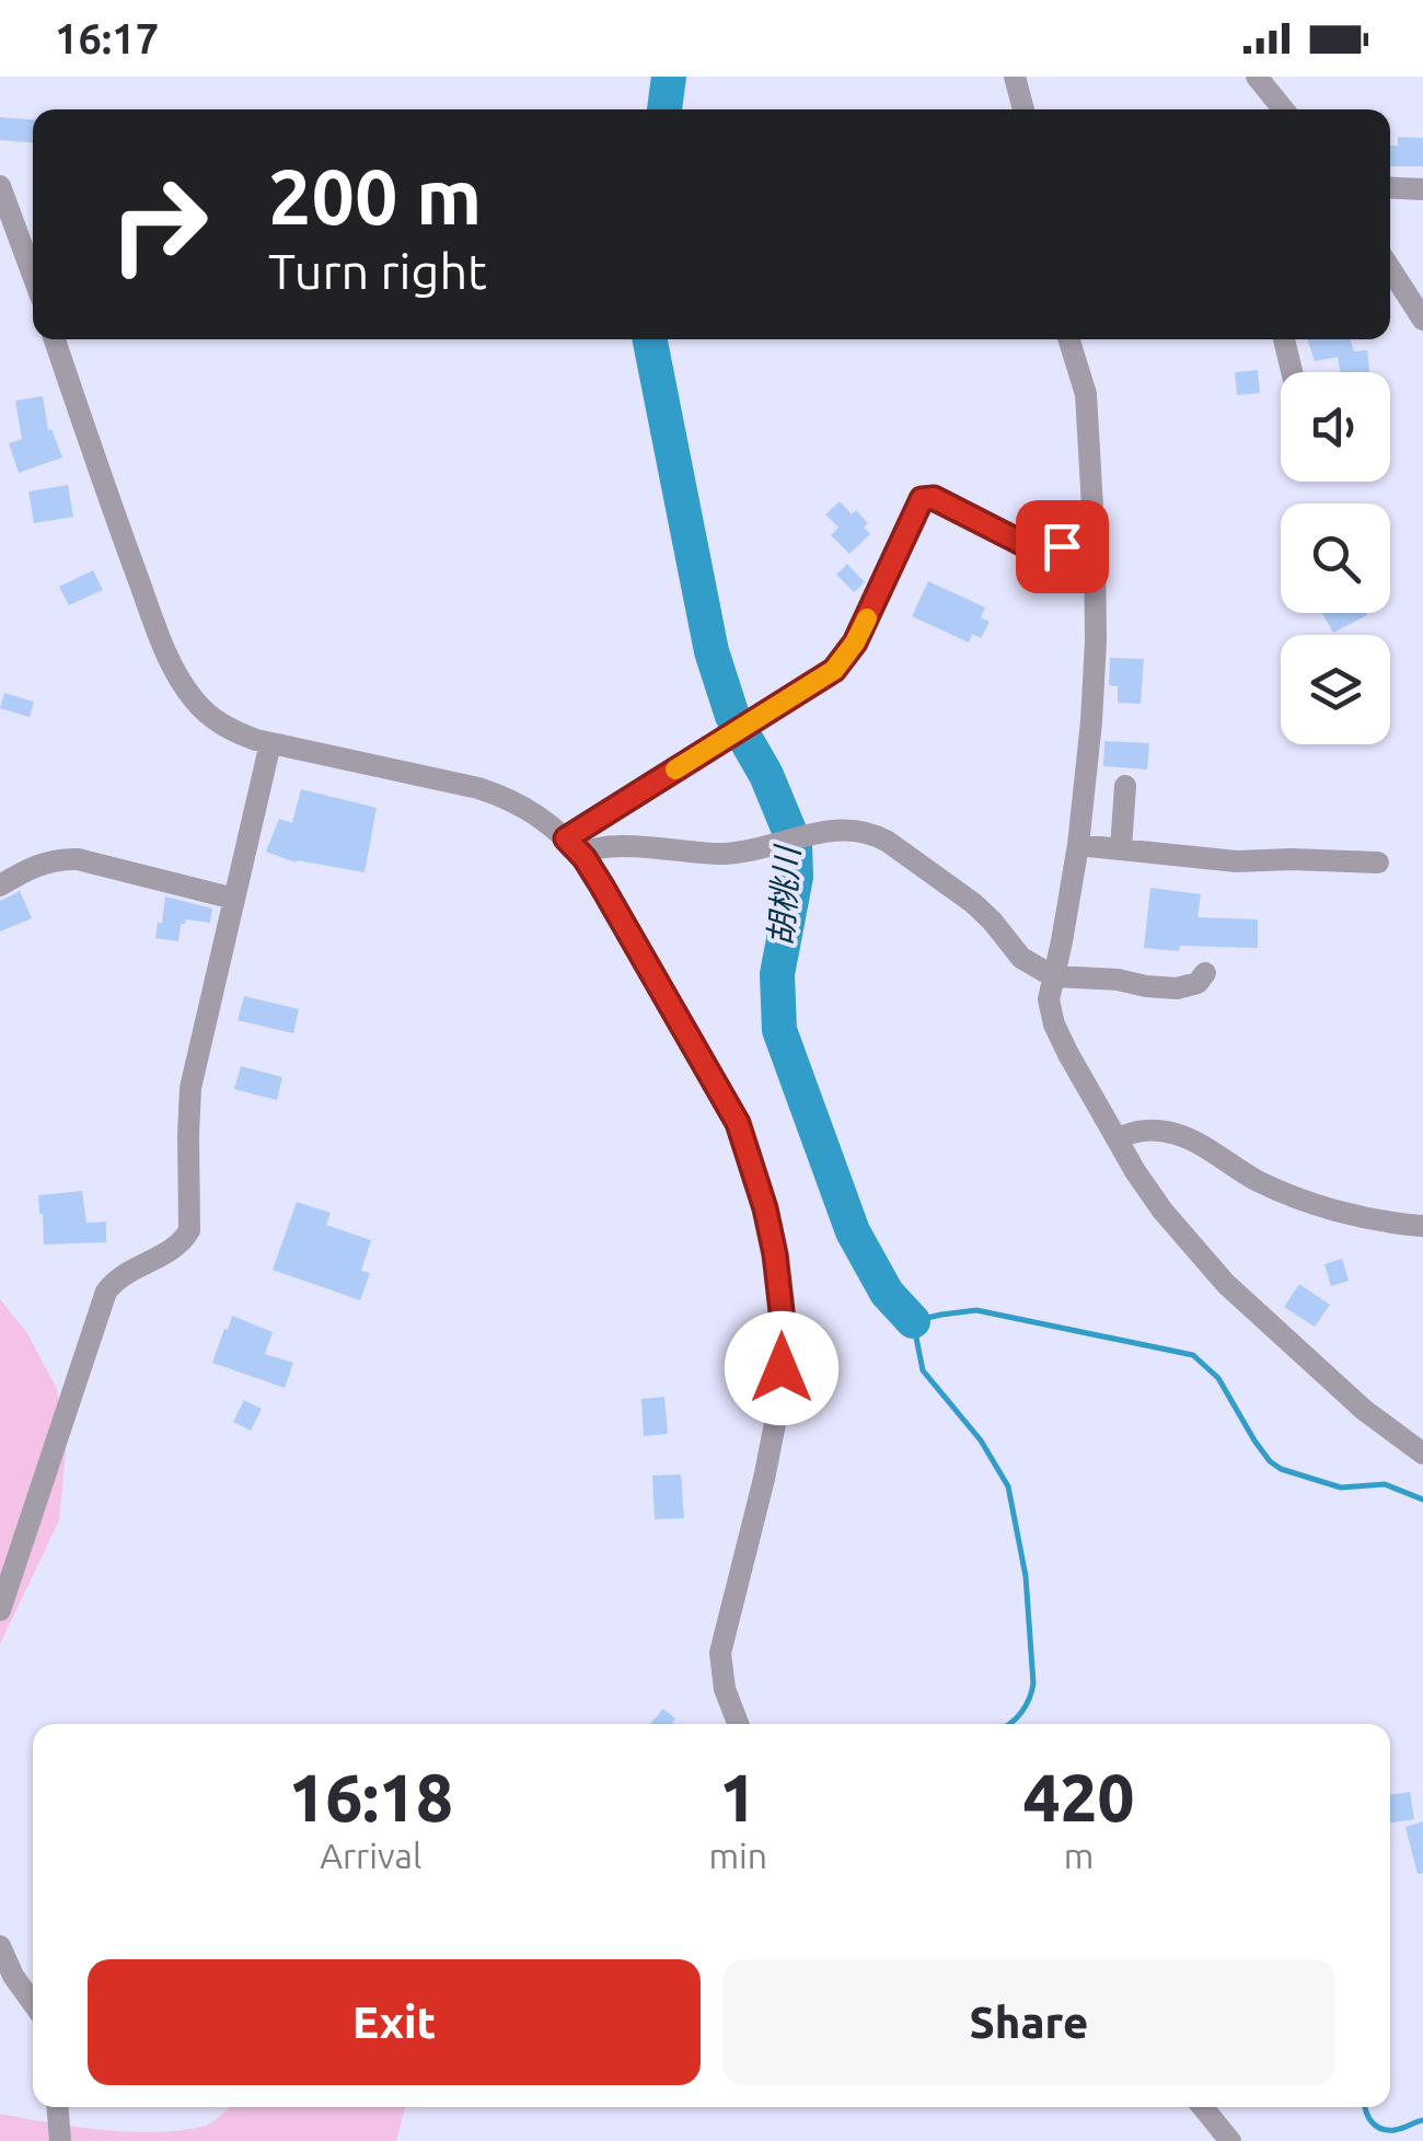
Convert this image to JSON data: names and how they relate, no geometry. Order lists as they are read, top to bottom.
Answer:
{
  "water": ["胡桃川"],
  "page": {
    "status": "16:17",
    "turn": ["200 m", "Turn right"],
    "eta": [
      "16:18",
      "Arrival",
      "1",
      "min",
      "420",
      "m"
    ],
    "buttons": ["Exit", "Share"]
  }
}
